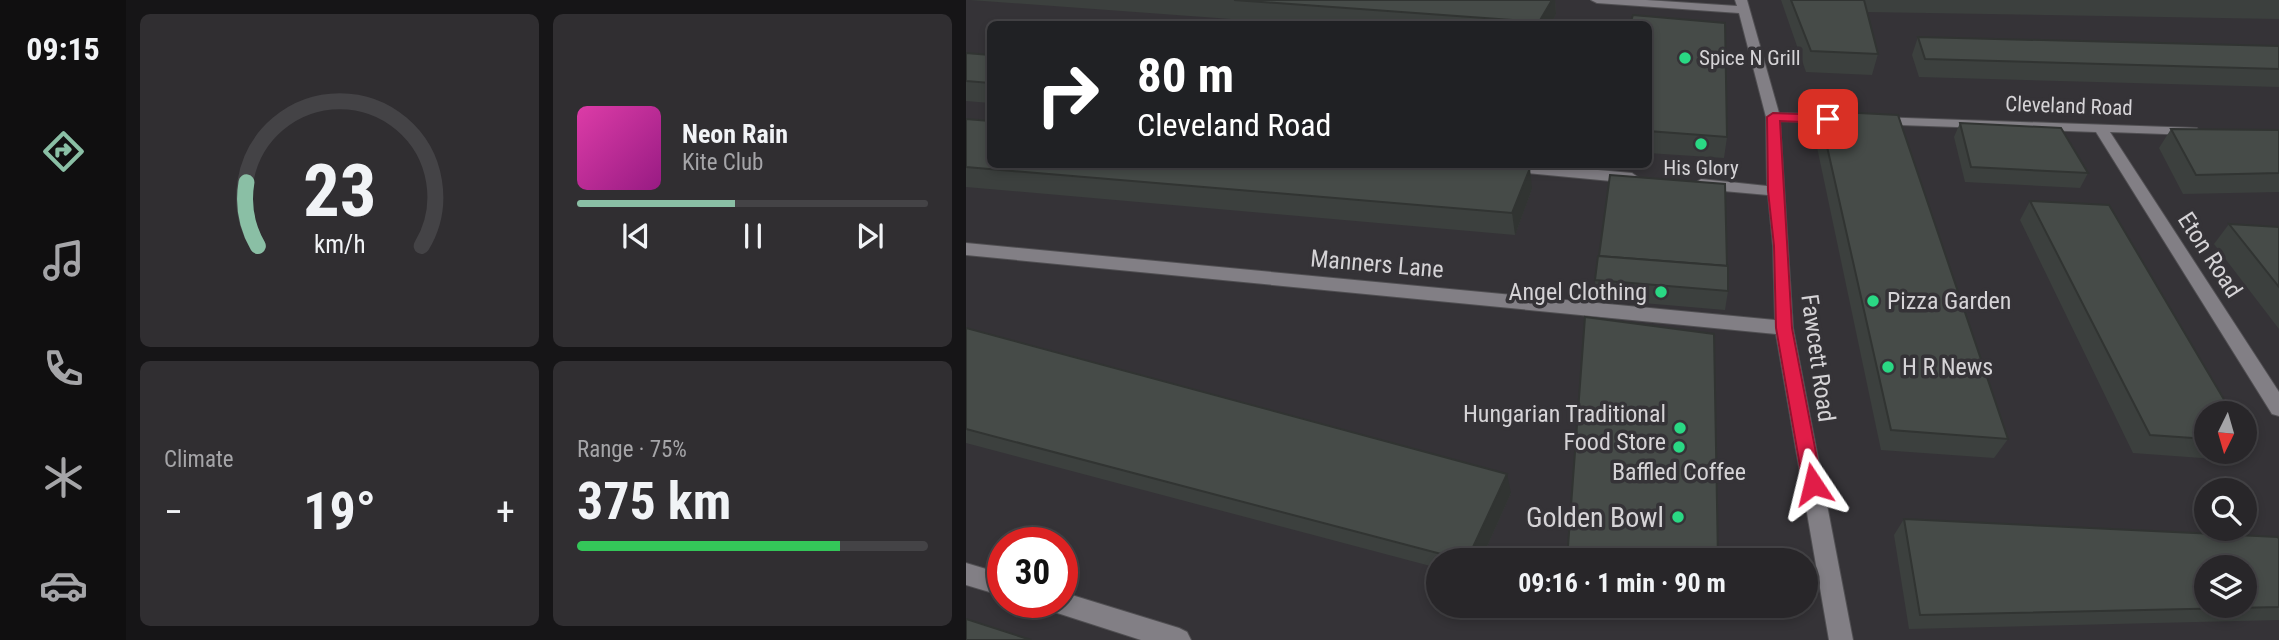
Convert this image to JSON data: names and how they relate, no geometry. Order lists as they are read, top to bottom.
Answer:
{
  "streets": {
    "street": [
      "Cleveland Road",
      "Eton Road",
      "Manners Lane",
      "Fawcett Road"
    ]
  },
  "crossings": [
    ["Cleveland Road", "Eton Road"],
    ["Cleveland Road", "Fawcett Road"],
    ["Manners Lane", "Fawcett Road"]
  ],
  "places": [
    "Spice N Grill",
    "His Glory",
    "Angel Clothing",
    "Pizza Garden",
    "H R News",
    "Hungarian Traditional Food Store",
    "Baffled Coffee",
    "Golden Bowl"
  ],
  "north": "bottom",
  "page": {
    "tabs": "09:15",
    "turn": ["80 m", "Cleveland Road"],
    "song": ["Neon Rain", "Kite Club"],
    "tile": [
      "Climate",
      ["Range · 75%", "375 km"]
    ],
    "heat": ["−", "19°", "+"],
    "limit": "30",
    "trip": "09:16 · 1 min · 90 m",
    "gauge": ["23", "km/h"]
  }
}
